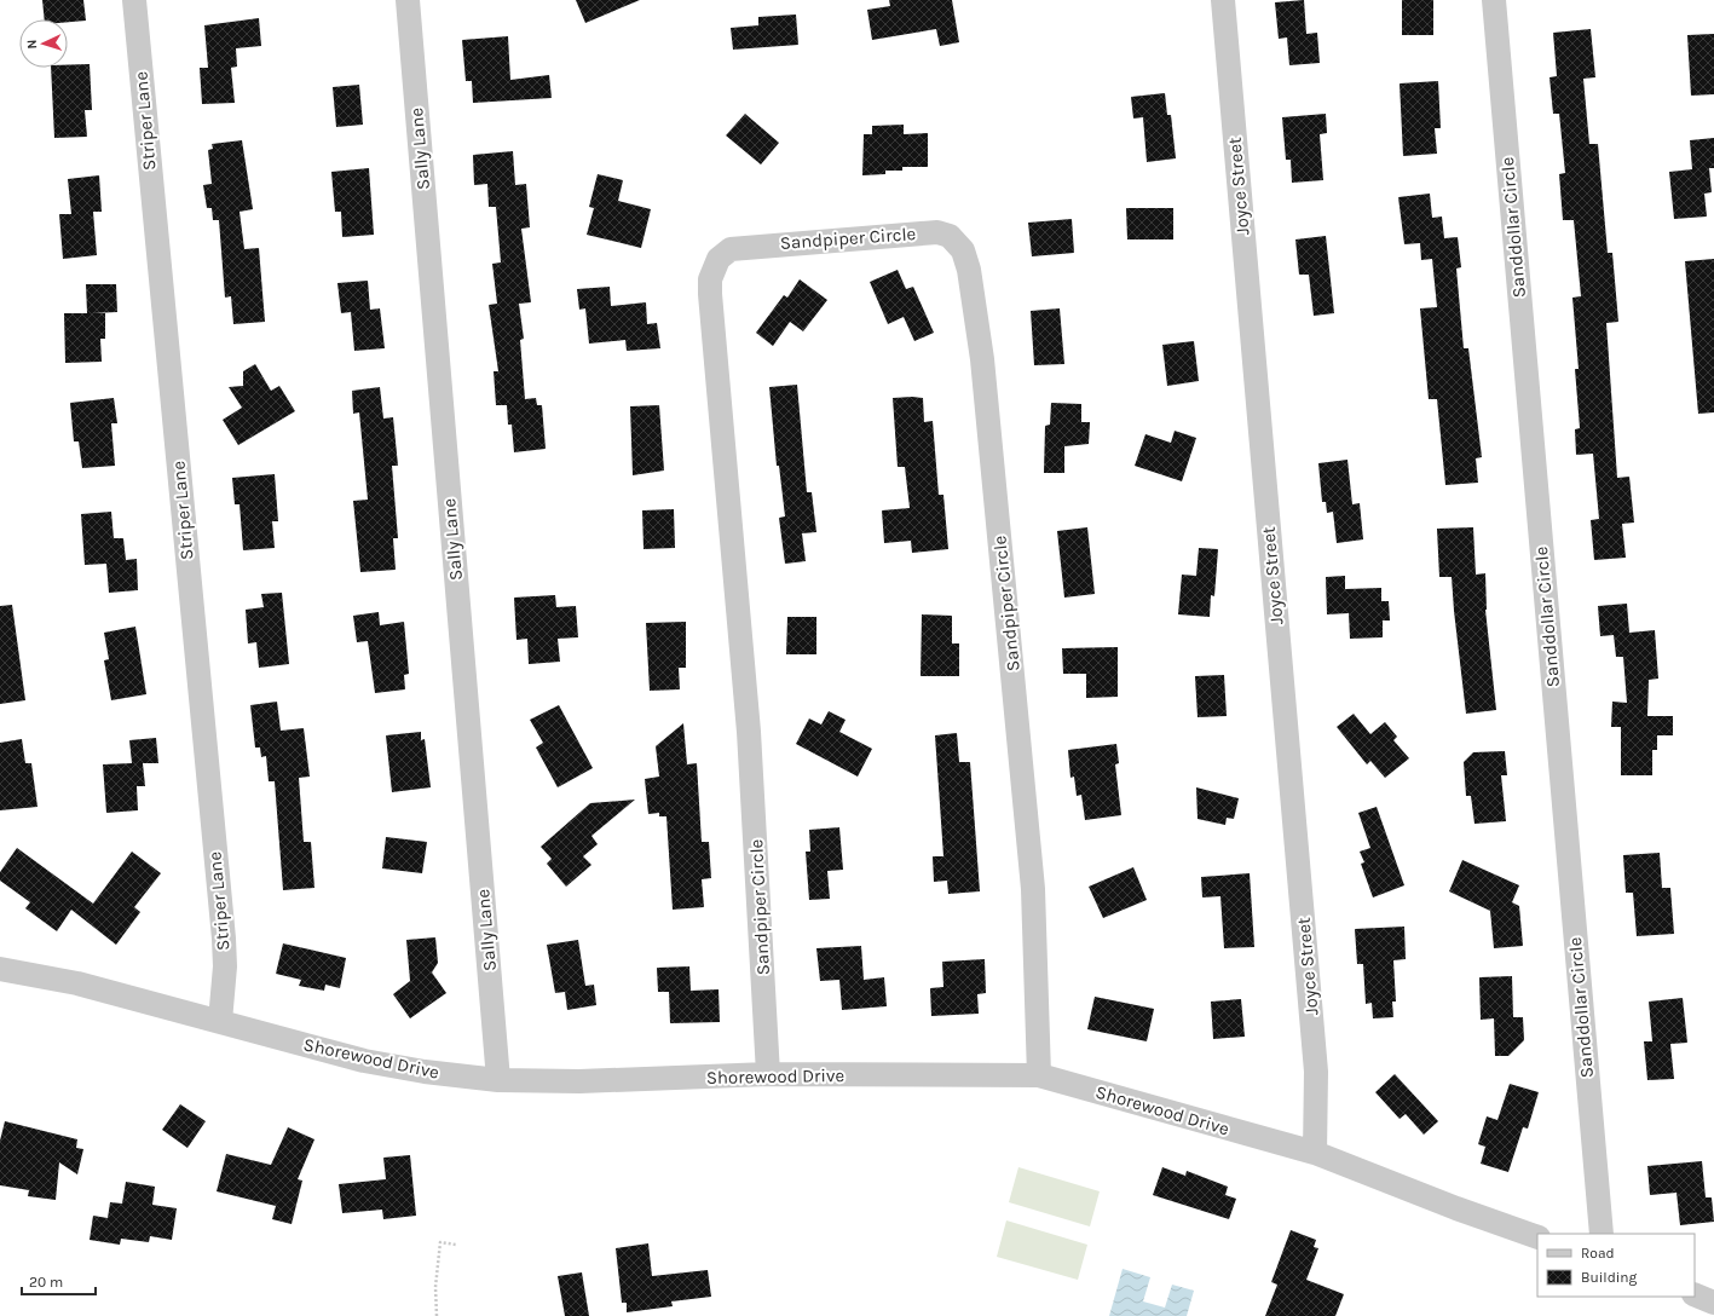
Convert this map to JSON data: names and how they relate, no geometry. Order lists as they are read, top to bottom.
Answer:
{
  "streets": {
    "street": [
      "Striper Lane",
      "Sally Lane",
      "Joyce Street",
      "Sanddollar Circle",
      "Sandpiper Circle",
      "Shorewood Drive"
    ]
  },
  "crossings": [
    ["Striper Lane", "Shorewood Drive"],
    ["Sally Lane", "Shorewood Drive"],
    ["Joyce Street", "Shorewood Drive"],
    ["Sandpiper Circle", "Shorewood Drive"]
  ],
  "legend": ["Road", "Building"],
  "scale_bar": "20 m",
  "north": "left"
}
